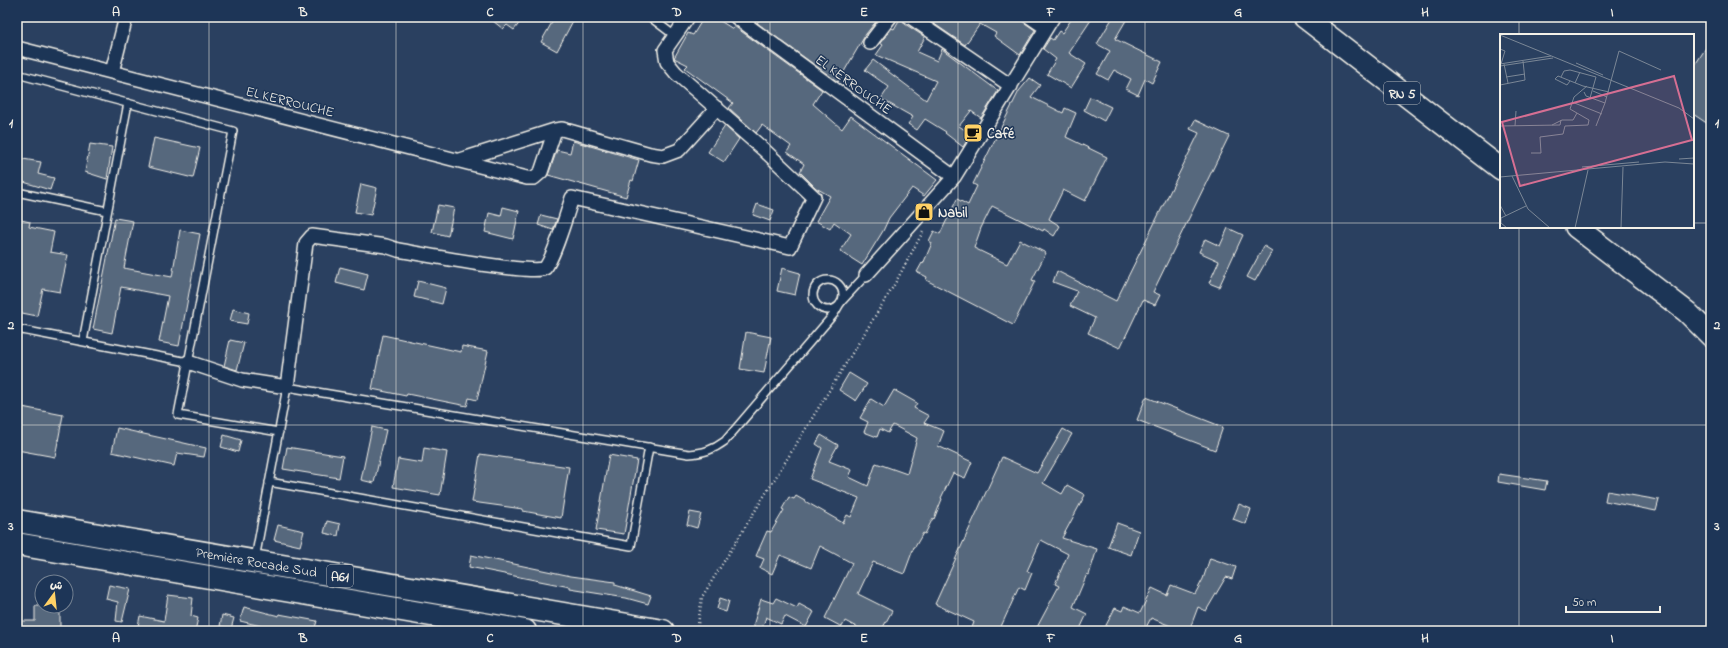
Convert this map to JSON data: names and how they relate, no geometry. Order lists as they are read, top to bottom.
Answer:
{
  "streets": {
    "highway": ["Première Rocade Sud", "A61"],
    "main road": ["RN 5"],
    "street": ["EL KERROUCHE"]
  },
  "places": {
    "cafe": ["Café"],
    "shop": ["Nabil"]
  },
  "scale_bar": "50 m",
  "north": "top",
  "grid": {
    "columns": [
      "A",
      "B",
      "C",
      "D",
      "E",
      "F",
      "G",
      "H",
      "I"
    ],
    "rows": ["1", "2", "3"]
  }
}
